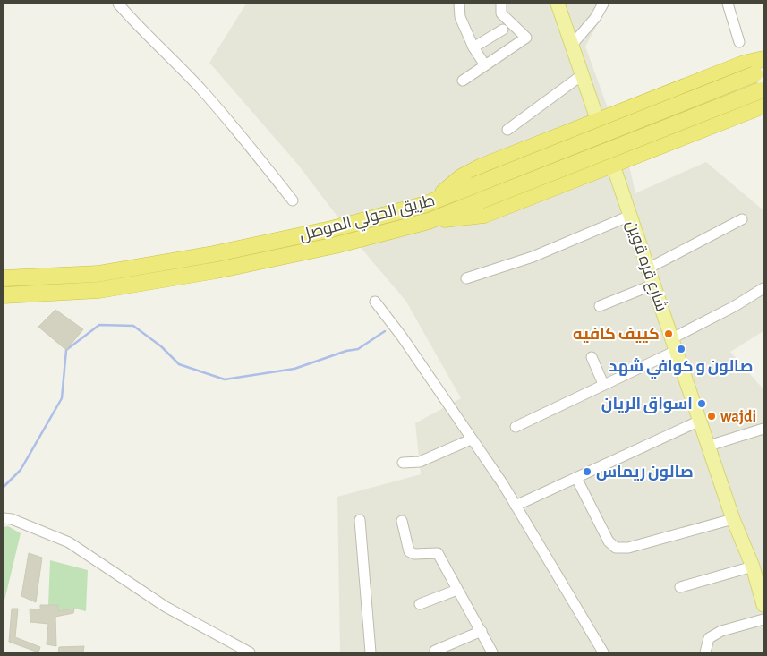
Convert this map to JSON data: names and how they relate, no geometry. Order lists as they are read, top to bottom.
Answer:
{
  "streets": {
    "highway": ["طريق الحولي الموصل"],
    "main road": ["شارع قره قوين"]
  },
  "places": [
    "كييف كافيه",
    "صالون و كوافي شهد",
    "اسواق الريان",
    "wajdi",
    "صالون ريماس"
  ]
}
